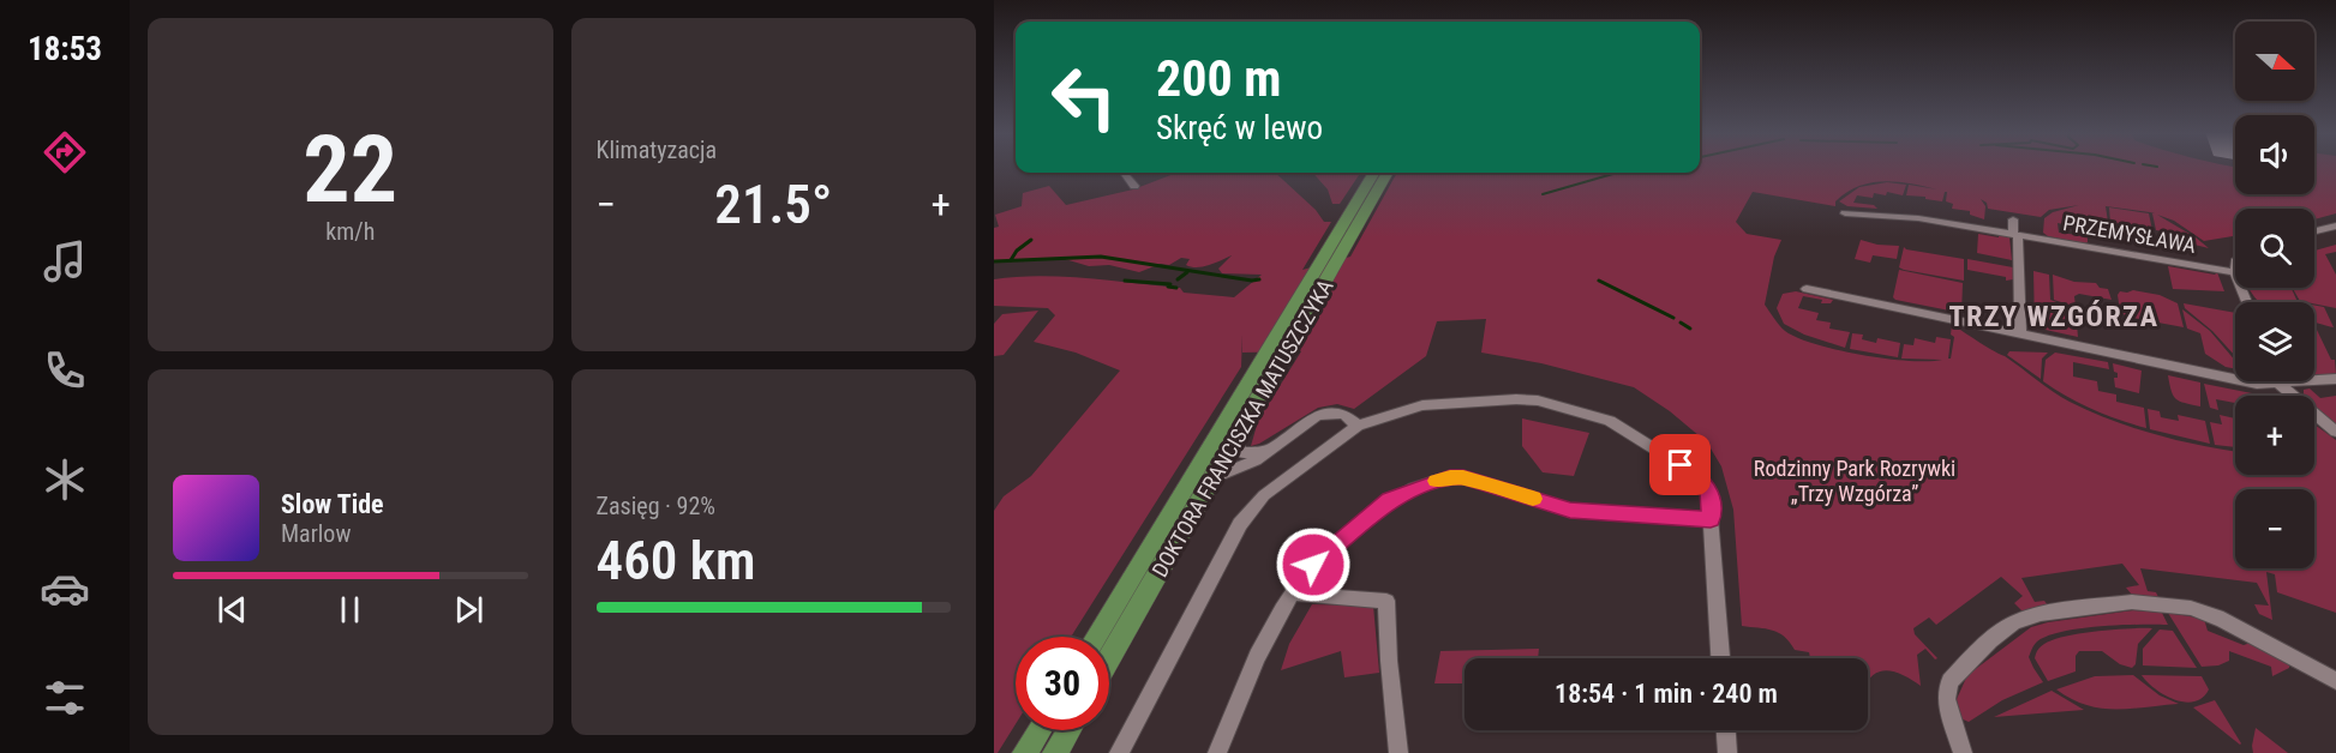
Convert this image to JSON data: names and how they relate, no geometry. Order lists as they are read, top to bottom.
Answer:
{
  "streets": {
    "main road": ["DOKTORA FRANCISZKA MATUSZCZYKA"],
    "street": ["PRZEMYSŁAWA"]
  },
  "districts": ["TRZY WZGÓRZA"],
  "parks": ["Rodzinny Park Rozrywki „Trzy Wzgórza”"],
  "north": "right",
  "page": {
    "tabs": "18:53",
    "tile": [
      ["22", "km/h"],
      "Klimatyzacja",
      ["Zasięg · 92%", "460 km"]
    ],
    "map_buttons": ["+", "−"],
    "turn": ["200 m", "Skręć w lewo"],
    "heat": ["−", "21.5°", "+"],
    "song": ["Slow Tide", "Marlow"],
    "limit": "30",
    "trip": "18:54 · 1 min · 240 m"
  }
}
